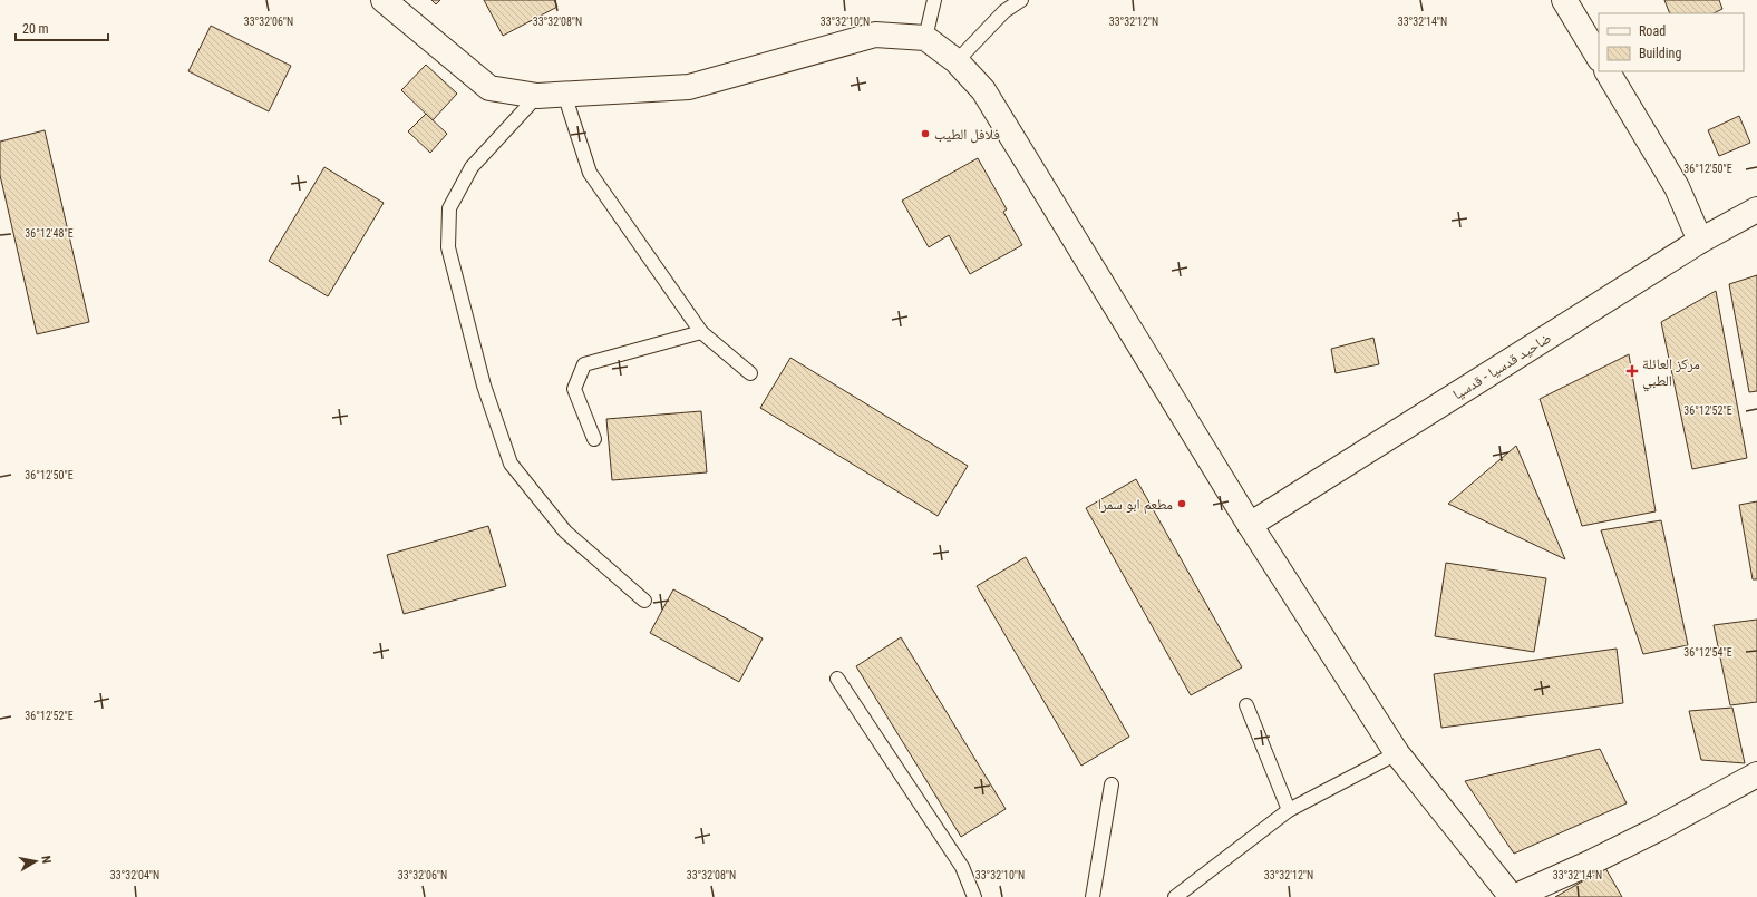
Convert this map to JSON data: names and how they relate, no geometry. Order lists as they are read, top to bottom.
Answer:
{
  "streets": {
    "main road": ["ضاحيد قدسيا - قدسيا"]
  },
  "places": {
    "other": ["فلافل الطيب", "مطعم ابو سمرا"],
    "health": ["مركز العائلة الطبي"]
  },
  "legend": ["Road", "Building"],
  "scale_bar": "20 m",
  "north": "right",
  "coordinates": [
    "33°32'06\"N",
    "33°32'08\"N",
    "33°32'10\"N",
    "33°32'12\"N",
    "33°32'14\"N",
    "36°12'50\"E",
    "36°12'48\"E",
    "36°12'52\"E",
    "36°12'54\"E",
    "33°32'04\"N"
  ]
}
